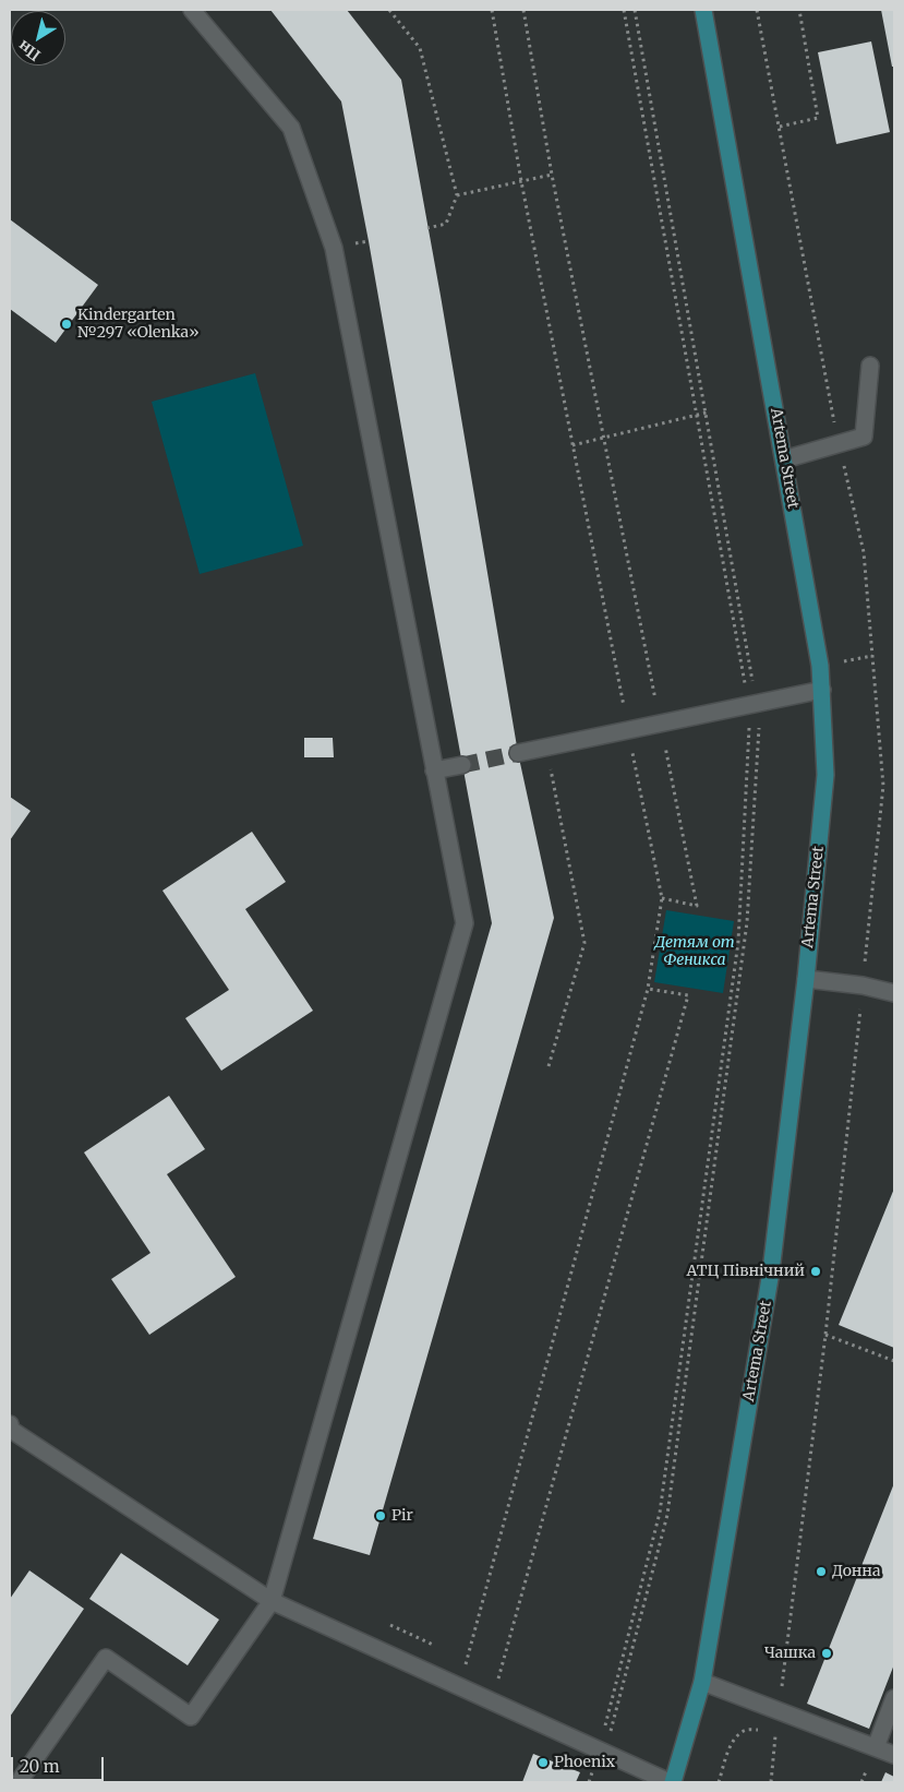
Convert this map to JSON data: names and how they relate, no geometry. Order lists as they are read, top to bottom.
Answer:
{
  "streets": {
    "main road": ["Artema Street"]
  },
  "parks": ["Детям от Феникса"],
  "places": [
    "Kindergarten №297 «Olenka»",
    "АТЦ Північний",
    "Pir",
    "Донна",
    "Чашка",
    "Phoenix"
  ],
  "scale_bar": "20 m",
  "north": "bottom left"
}
